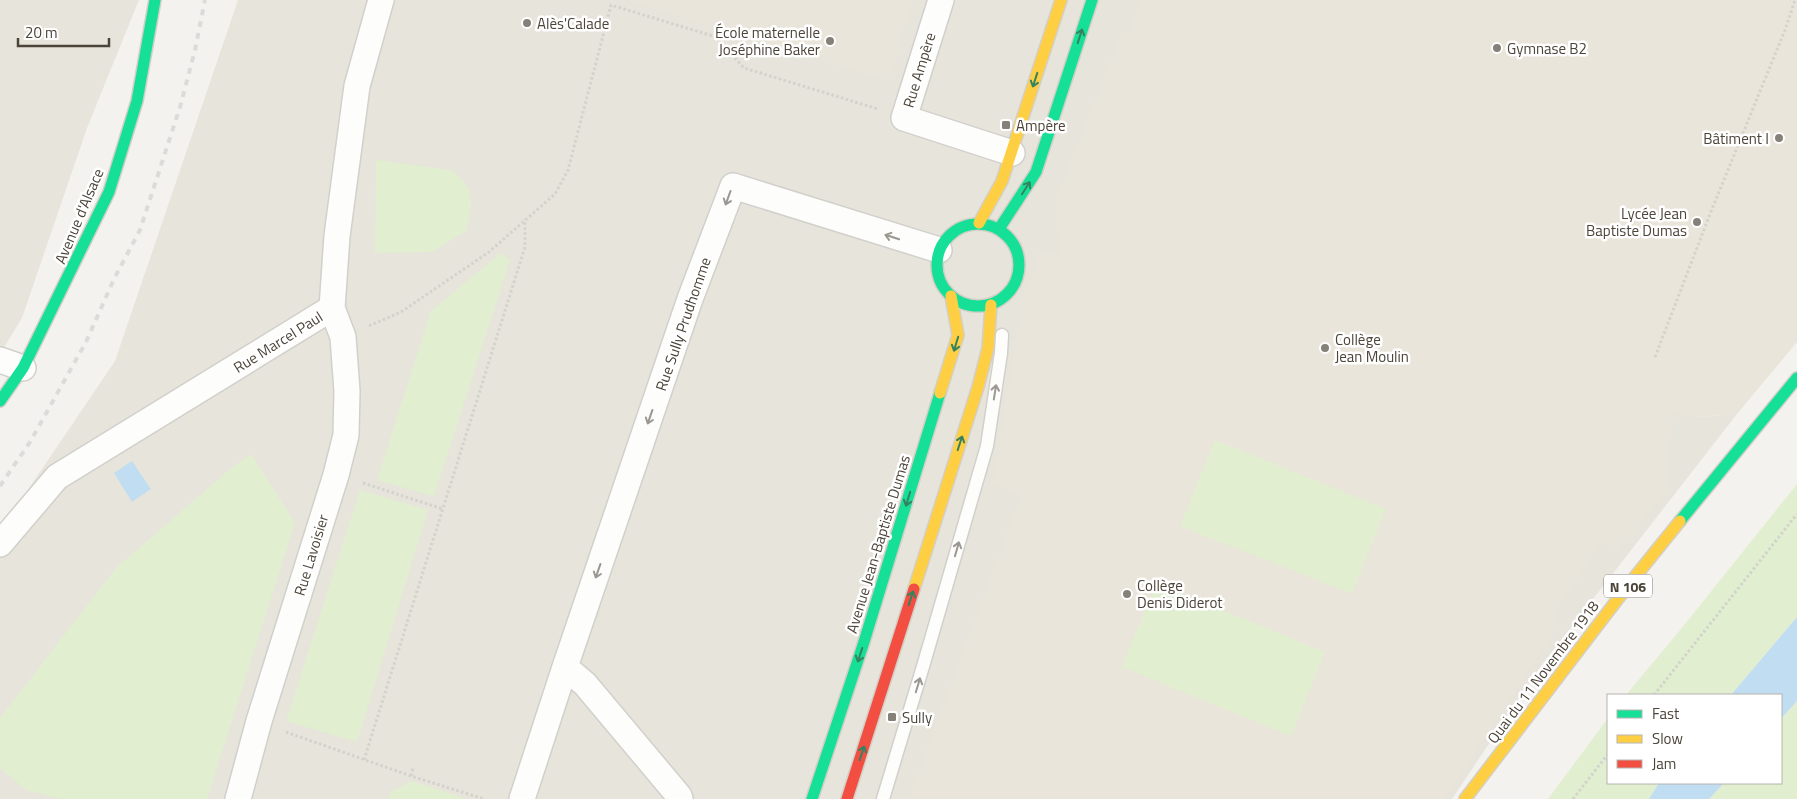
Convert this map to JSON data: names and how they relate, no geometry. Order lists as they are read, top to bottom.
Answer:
{
  "streets": {
    "street": [
      "Rue Ampère",
      "Avenue d'Alsace",
      "Rue Sully Prudhomme",
      "Rue Marcel Paul",
      "Avenue Jean-Baptiste Dumas",
      "Rue Lavoisier",
      "N 106",
      "Quai du 11 Novembre 1918"
    ]
  },
  "crossings": [
    ["Rue Sully Prudhomme", "Avenue Jean-Baptiste Dumas"],
    ["Rue Marcel Paul", "Rue Lavoisier"]
  ],
  "places": {
    "other": [
      "Alès'Calade",
      "École maternelle Joséphine Baker",
      "Gymnase B2",
      "Bâtiment I",
      "Lycée Jean Baptiste Dumas",
      "Collège Jean Moulin",
      "Collège Denis Diderot"
    ],
    "transit": ["Ampère", "Sully"]
  },
  "legend": ["Fast", "Slow", "Jam"],
  "scale_bar": "20 m"
}
